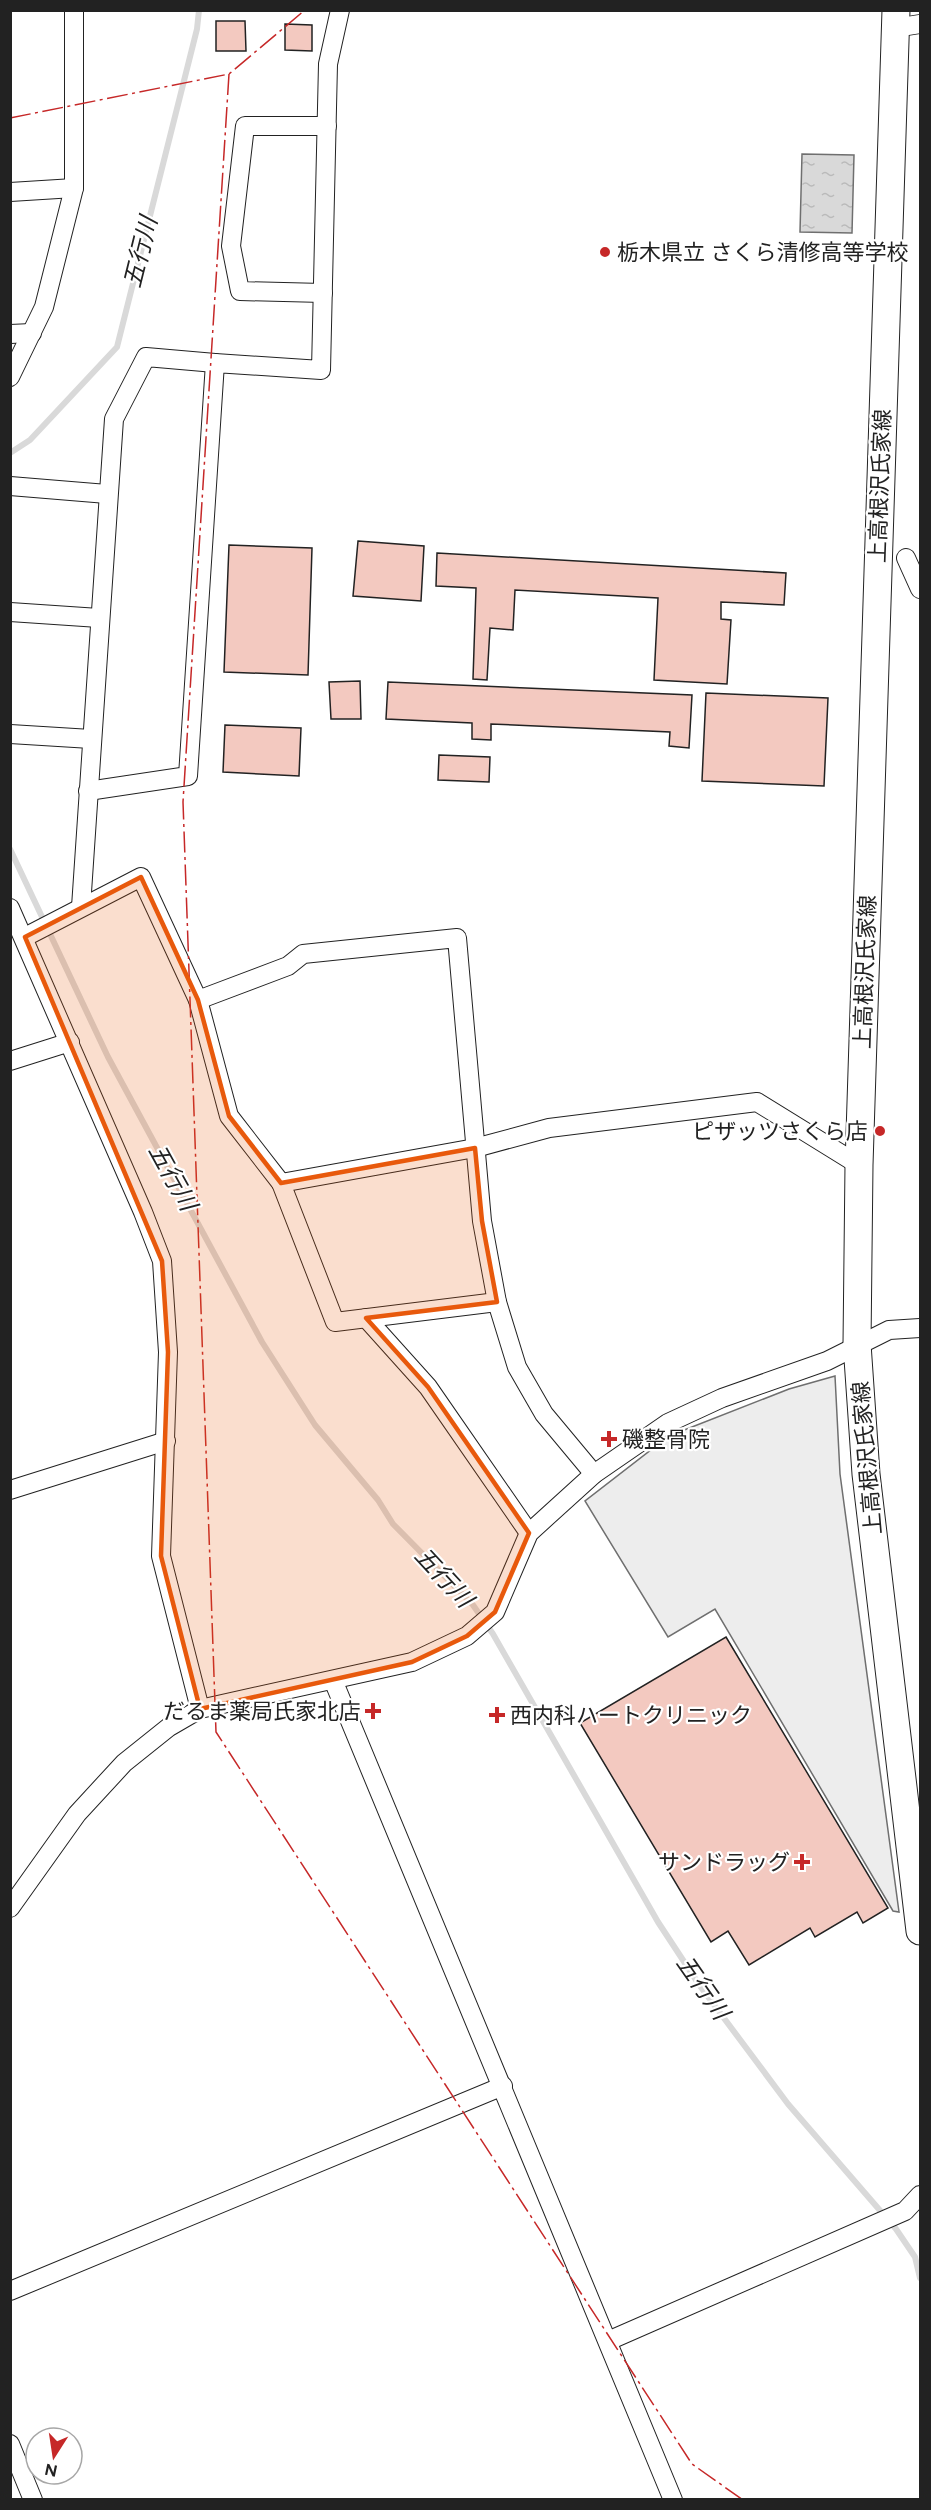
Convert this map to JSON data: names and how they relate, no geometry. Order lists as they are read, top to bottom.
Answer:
{
  "streets": {
    "main road": ["上高根沢氏家線"]
  },
  "water": ["五行川"],
  "places": {
    "other": ["栃木県立 さくら清修高等学校", "ピザッツさくら店"],
    "health": [
      "磯整骨院",
      "だるま薬局氏家北店",
      "西内科ハートクリニック",
      "サンドラッグ"
    ]
  },
  "north": "bottom"
}
